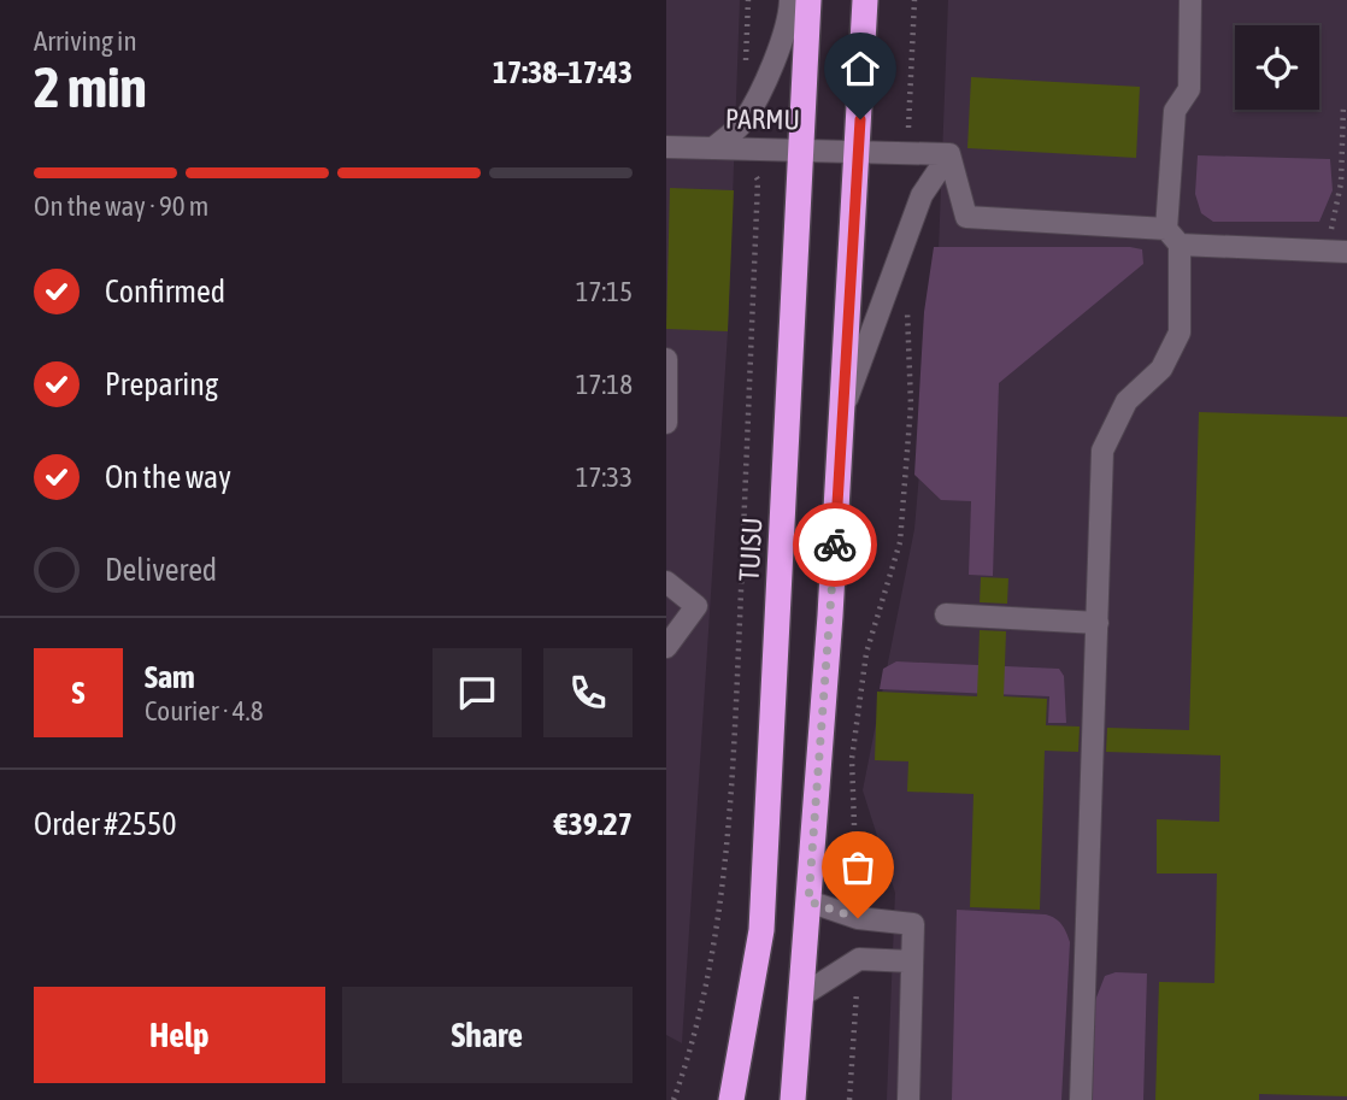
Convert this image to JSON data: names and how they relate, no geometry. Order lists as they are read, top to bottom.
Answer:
{
  "streets": {
    "highway": ["TUISU"],
    "street": ["PARMU"]
  },
  "crossings": [
    ["PARMU", "TUISU"]
  ],
  "page": {
    "heading": ["2 min", "Arriving in", "17:38–17:43"],
    "panel": [
      "Sam",
      "Courier · 4.8",
      "Order #2550",
      "€39.27"
    ],
    "bar": "On the way · 90 m",
    "list": [
      ["Confirmed", "17:15"],
      ["Preparing", "17:18"],
      ["On the way", "17:33"],
      "Delivered"
    ],
    "round": "S",
    "buttons": ["Help", "Share"]
  }
}
